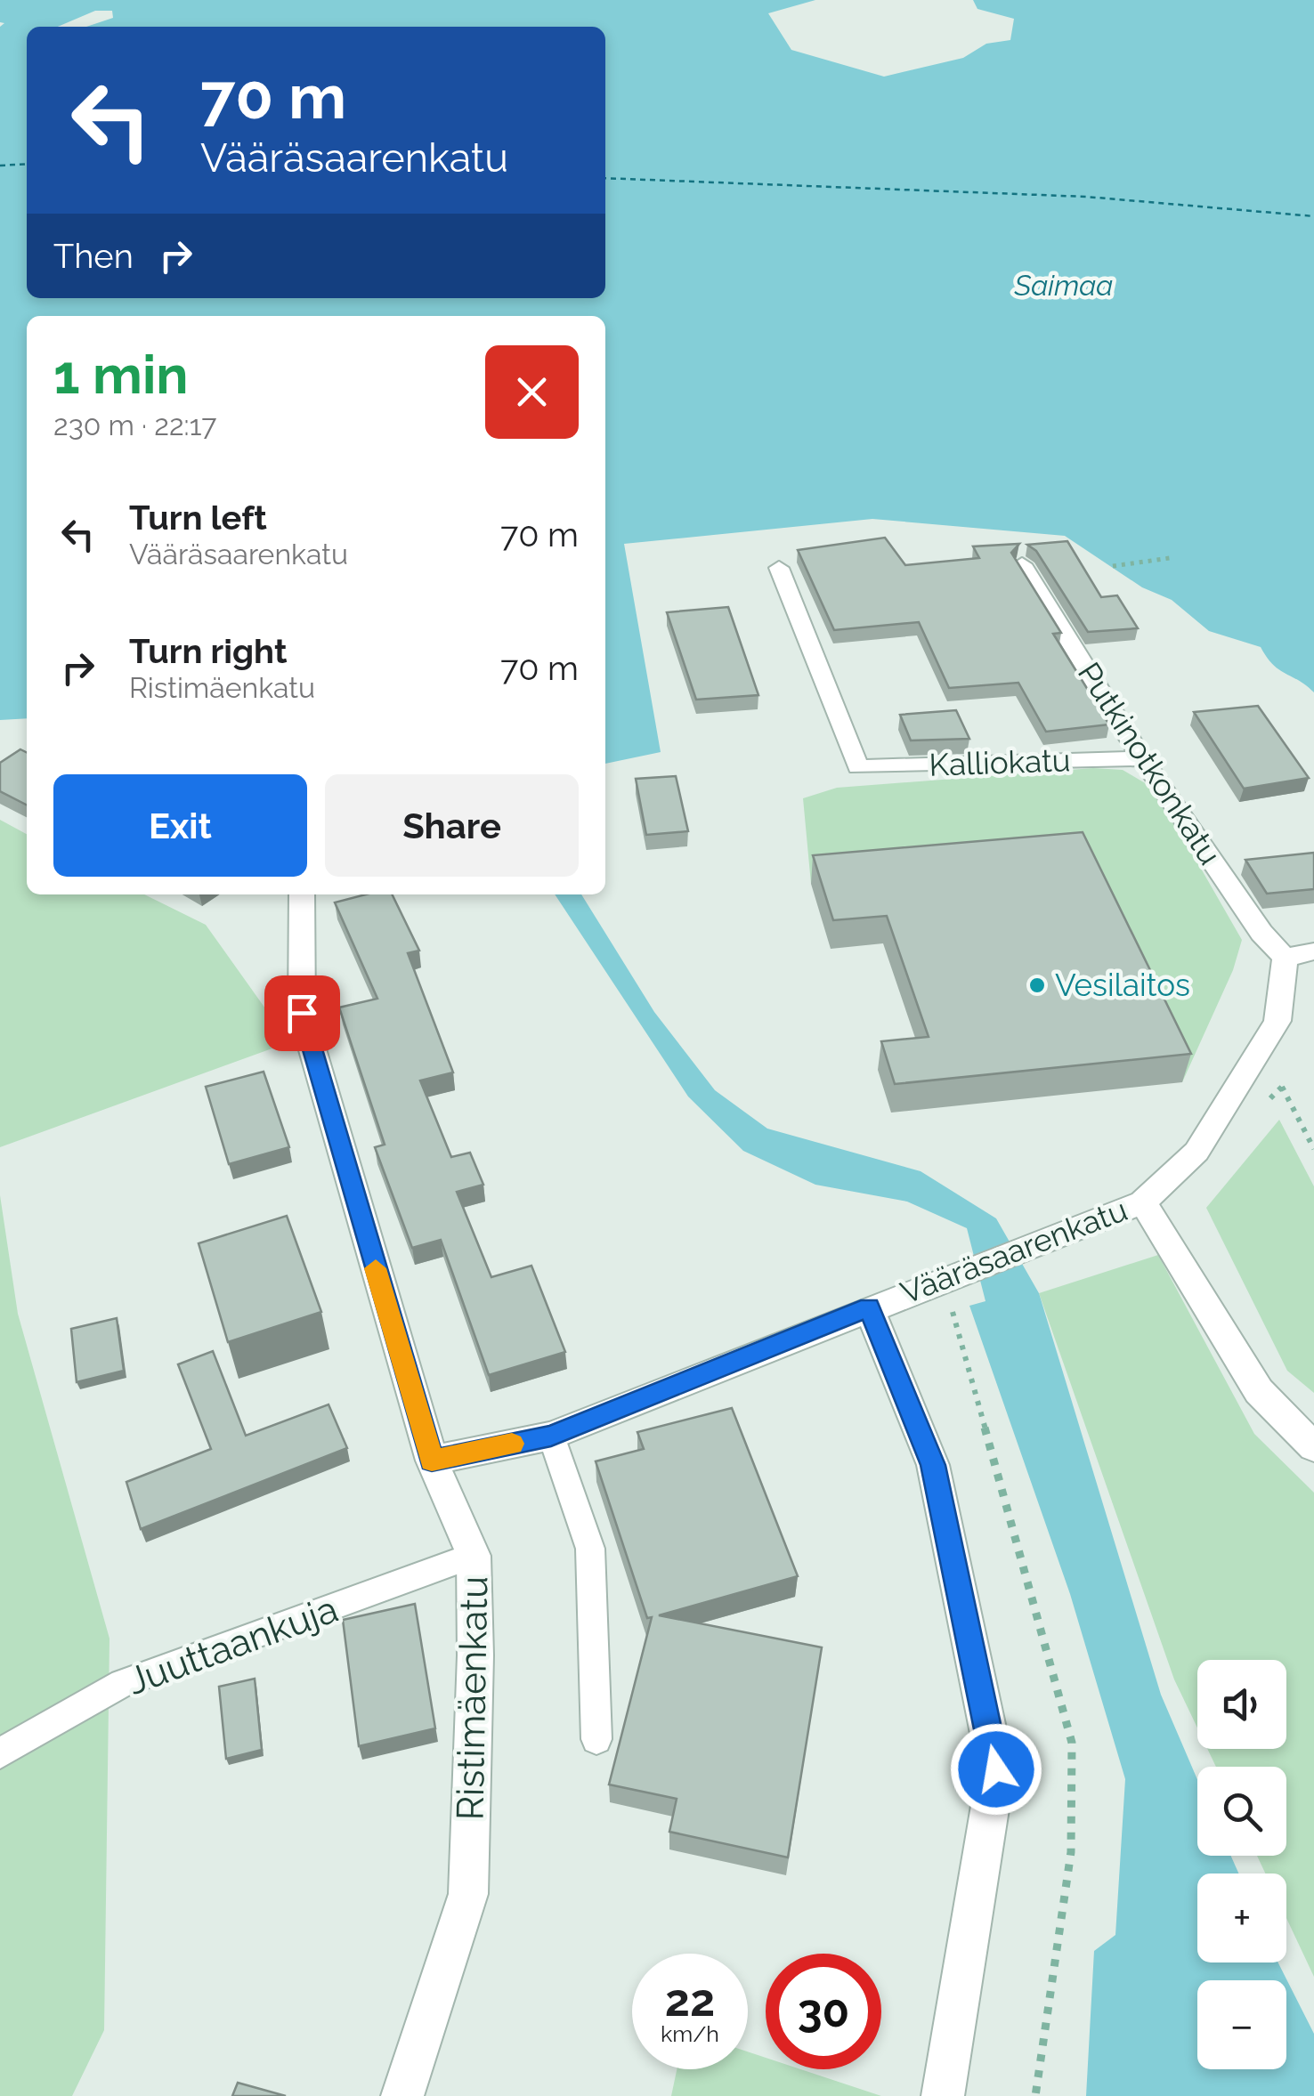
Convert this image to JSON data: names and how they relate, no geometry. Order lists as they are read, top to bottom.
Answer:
{
  "streets": {
    "street": [
      "Kalliokatu",
      "Putkinotkonkatu",
      "Vääräsaarenkatu",
      "Ristimäenkatu"
    ],
    "lane": ["Juuttaankuja"]
  },
  "crossings": [
    ["Kalliokatu", "Putkinotkonkatu"],
    ["Putkinotkonkatu", "Vääräsaarenkatu"],
    ["Vääräsaarenkatu", "Ristimäenkatu"],
    ["Juuttaankuja", "Ristimäenkatu"]
  ],
  "water": ["Saimaa"],
  "places": ["Vesilaitos"],
  "page": {
    "turn": ["70 m", "Vääräsaarenkatu"],
    "then": "Then",
    "heading": ["1 min", "230 m · 22:17"],
    "list": [
      {
        "name": "Turn left",
        "note": "Vääräsaarenkatu",
        "value": "70 m"
      },
      {
        "name": "Turn right",
        "note": "Ristimäenkatu",
        "value": "70 m"
      }
    ],
    "buttons": ["Exit", "Share"],
    "map_buttons": ["+", "−"],
    "speed": "22 km/h",
    "limit": "30"
  }
}
